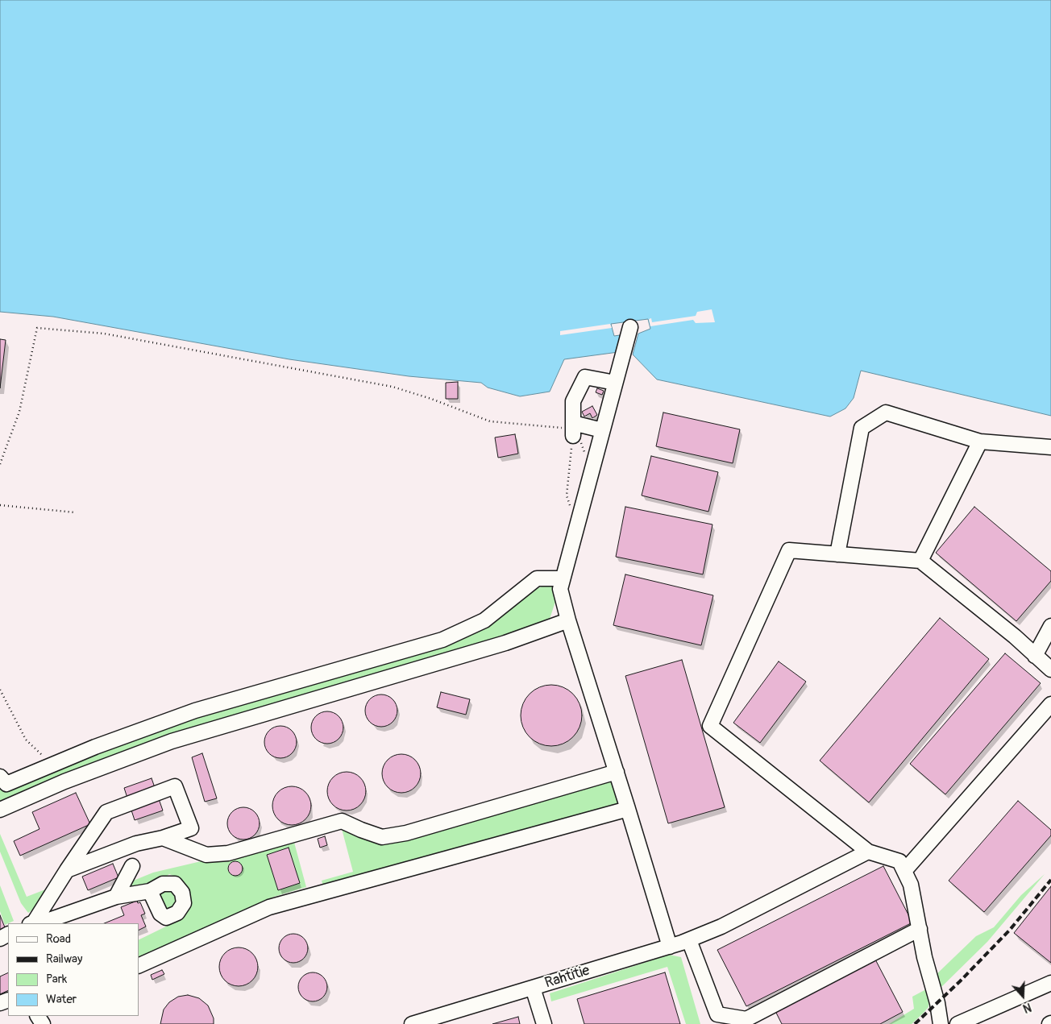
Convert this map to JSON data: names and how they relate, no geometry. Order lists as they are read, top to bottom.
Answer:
{
  "streets": {
    "street": ["Rahtitie"]
  },
  "legend": [
    "Road",
    "Railway",
    "Park",
    "Water"
  ],
  "north": "bottom"
}
